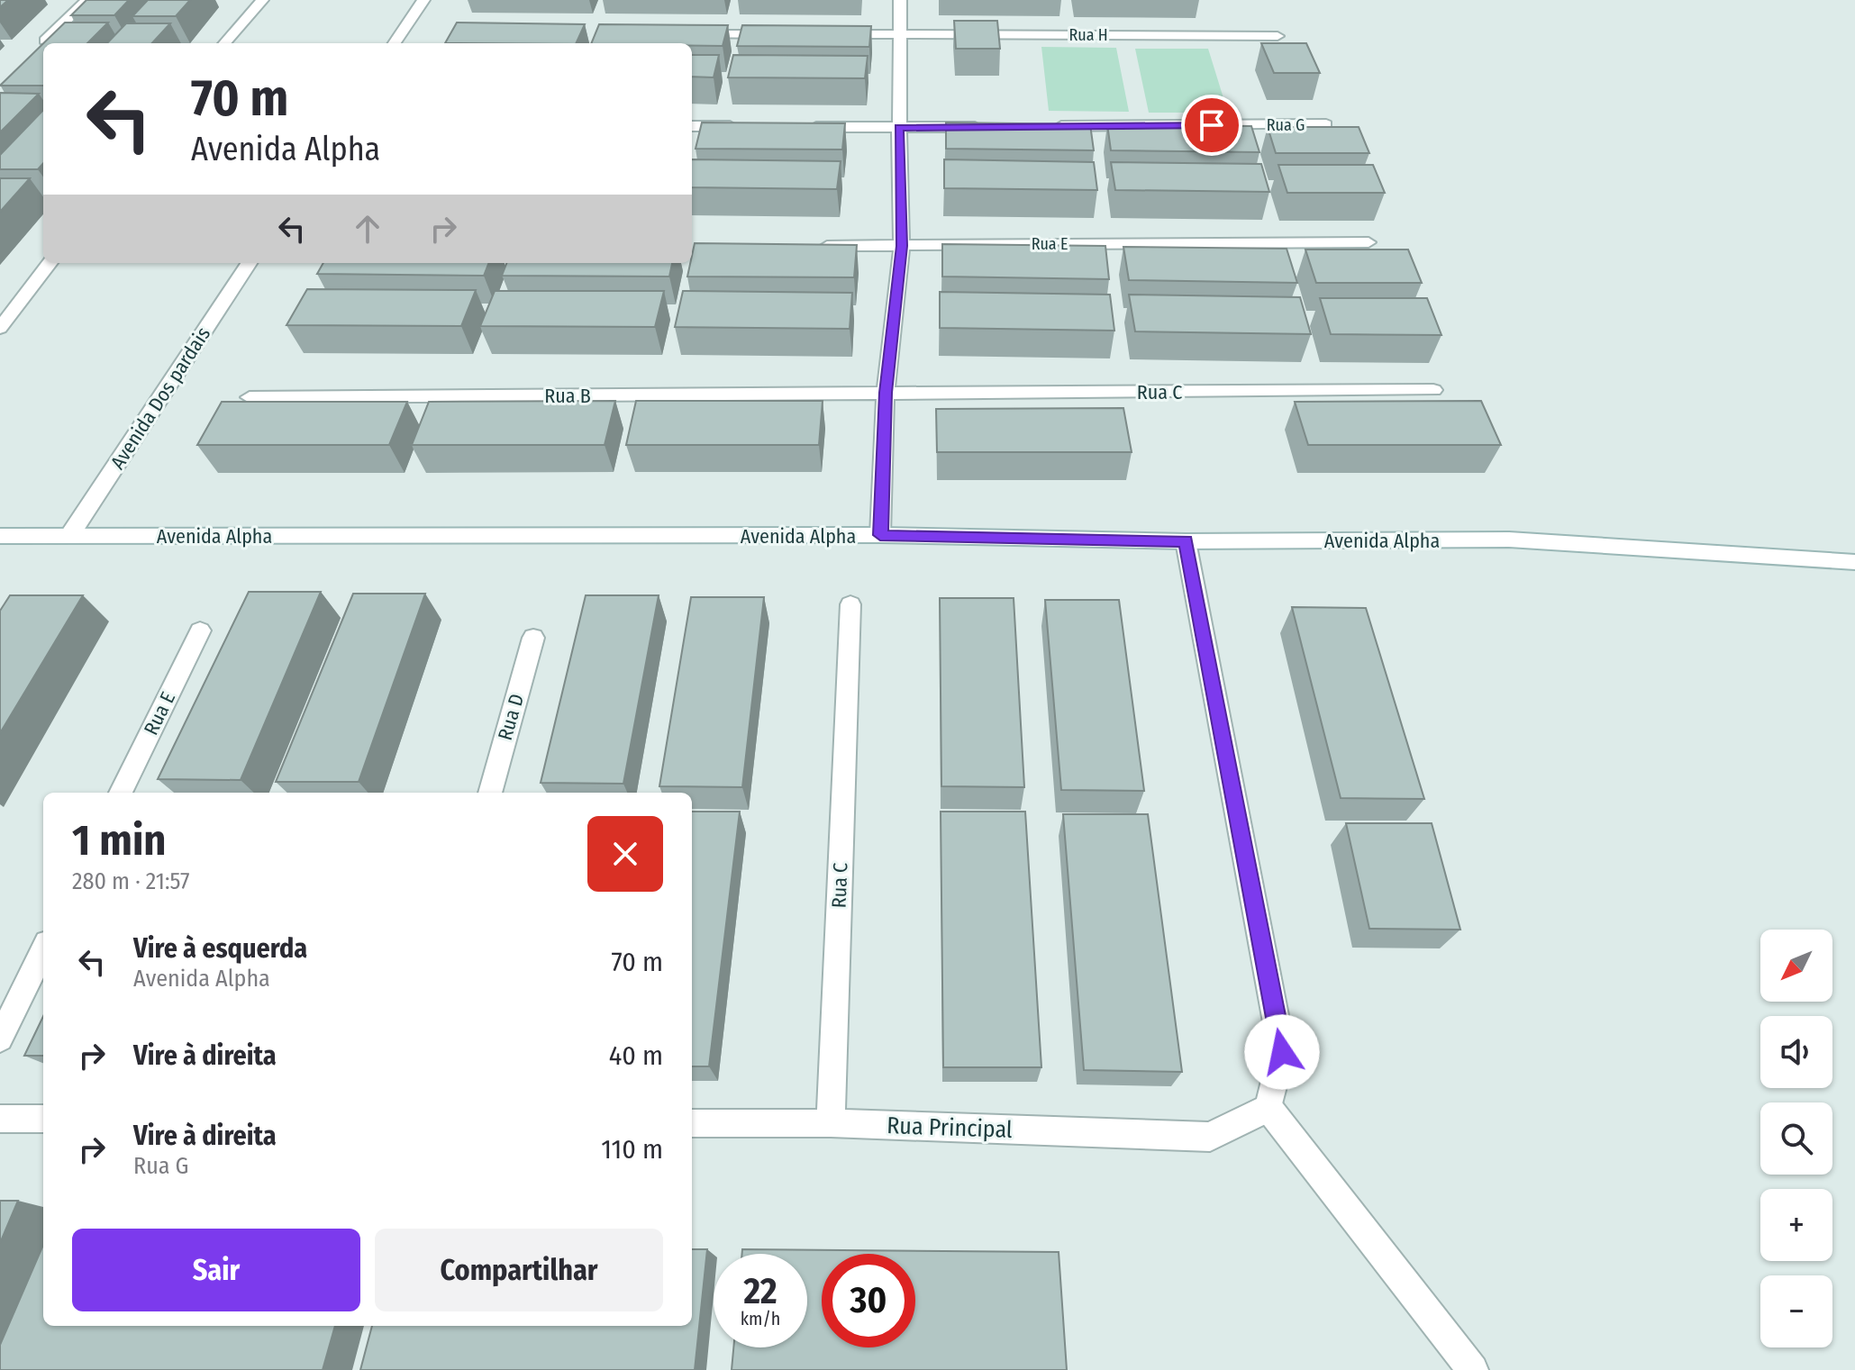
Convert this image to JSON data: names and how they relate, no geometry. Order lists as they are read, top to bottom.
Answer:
{
  "streets": {
    "street": [
      "Rua H",
      "Rua G",
      "Rua E",
      "Rua C",
      "Rua B",
      "Avenida Dos pardais",
      "Avenida Alpha",
      "Rua D",
      "Rua Principal"
    ]
  },
  "crossings": [
    ["Rua C", "Rua B"],
    ["Rua C", "Rua Principal"],
    ["Avenida Dos pardais", "Avenida Alpha"]
  ],
  "north": "bottom left",
  "page": {
    "turn": ["70 m", "Avenida Alpha"],
    "heading": ["1 min", "280 m · 21:57"],
    "list": [
      {
        "name": "Vire à esquerda",
        "note": "Avenida Alpha",
        "value": "70 m"
      },
      {
        "name": "Vire à direita",
        "value": "40 m"
      },
      {
        "name": "Vire à direita",
        "note": "Rua G",
        "value": "110 m"
      }
    ],
    "map_buttons": ["+", "−"],
    "buttons": ["Sair", "Compartilhar"],
    "speed": "22 km/h",
    "limit": "30"
  }
}
